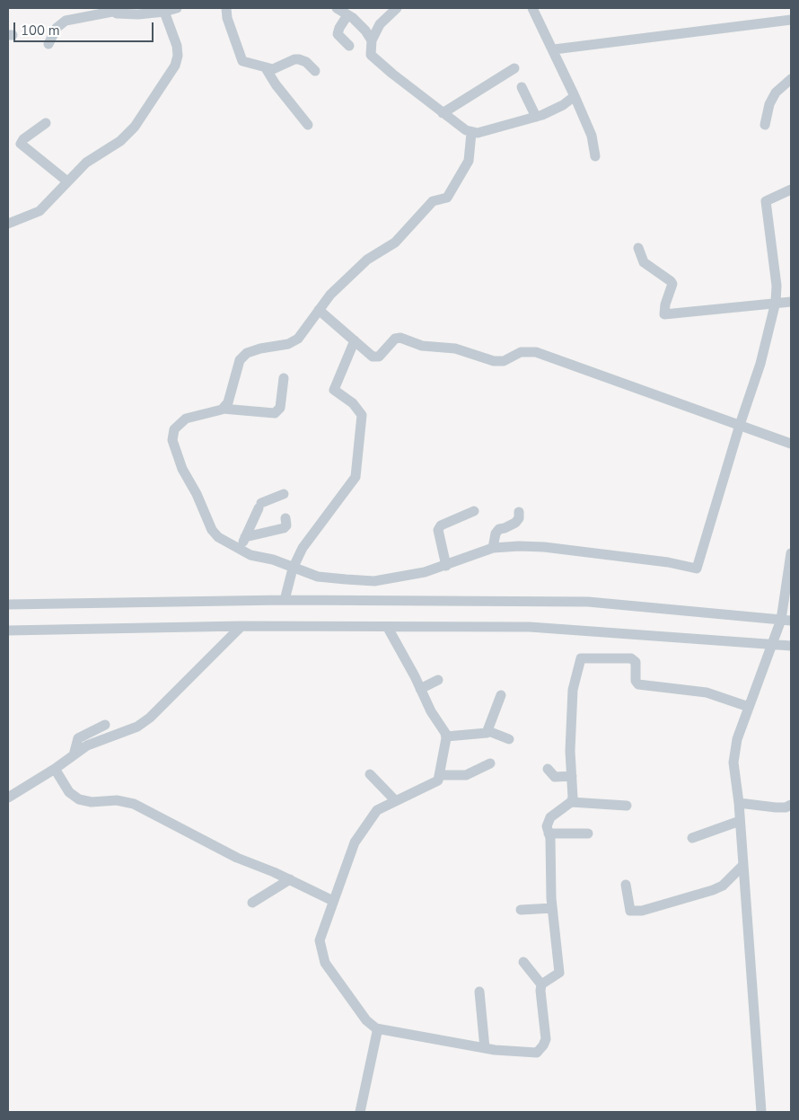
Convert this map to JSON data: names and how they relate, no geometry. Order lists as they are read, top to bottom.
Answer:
{
  "scale_bar": "100 m"
}
